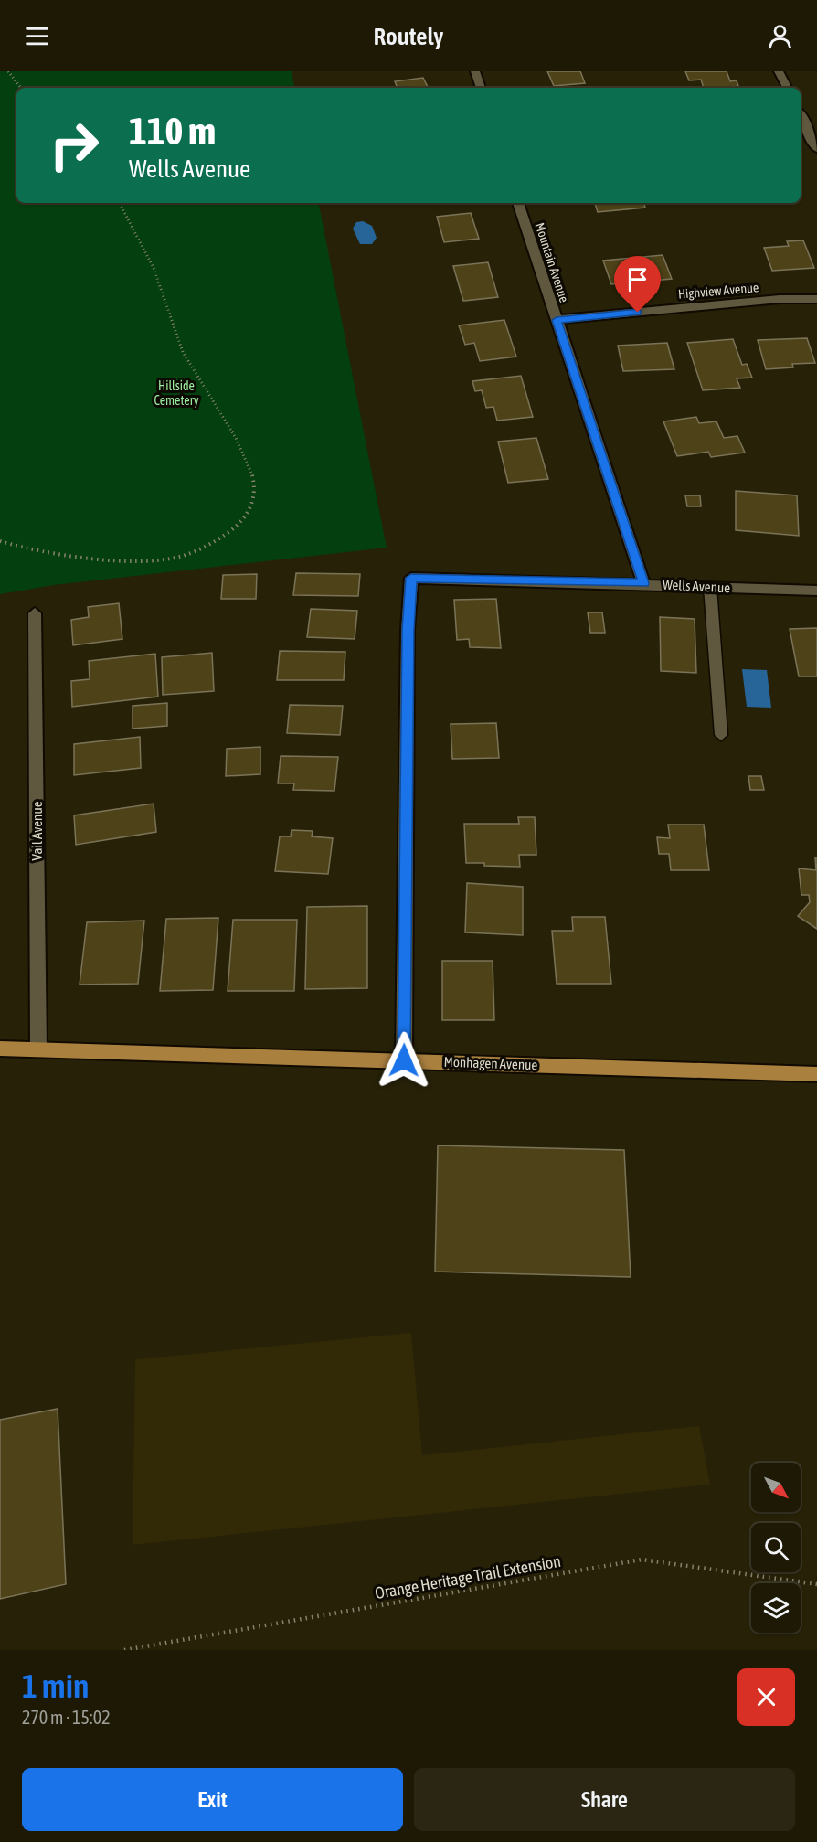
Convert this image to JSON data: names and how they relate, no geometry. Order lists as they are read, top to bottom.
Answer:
{
  "streets": {
    "main road": ["Monhagen Avenue"],
    "street": [
      "Mountain Avenue",
      "Highview Avenue",
      "Wells Avenue",
      "Vail Avenue"
    ],
    "path": ["Orange Heritage Trail Extension"]
  },
  "crossings": [
    ["Mountain Avenue", "Highview Avenue"],
    ["Mountain Avenue", "Wells Avenue"],
    ["Wells Avenue", "Monhagen Avenue"],
    ["Vail Avenue", "Monhagen Avenue"]
  ],
  "parks": ["Hillside Cemetery"],
  "north": "bottom right",
  "page": {
    "header": "Routely",
    "turn": ["110 m", "Wells Avenue"],
    "heading": ["1 min", "270 m · 15:02"],
    "buttons": ["Exit", "Share"]
  }
}
